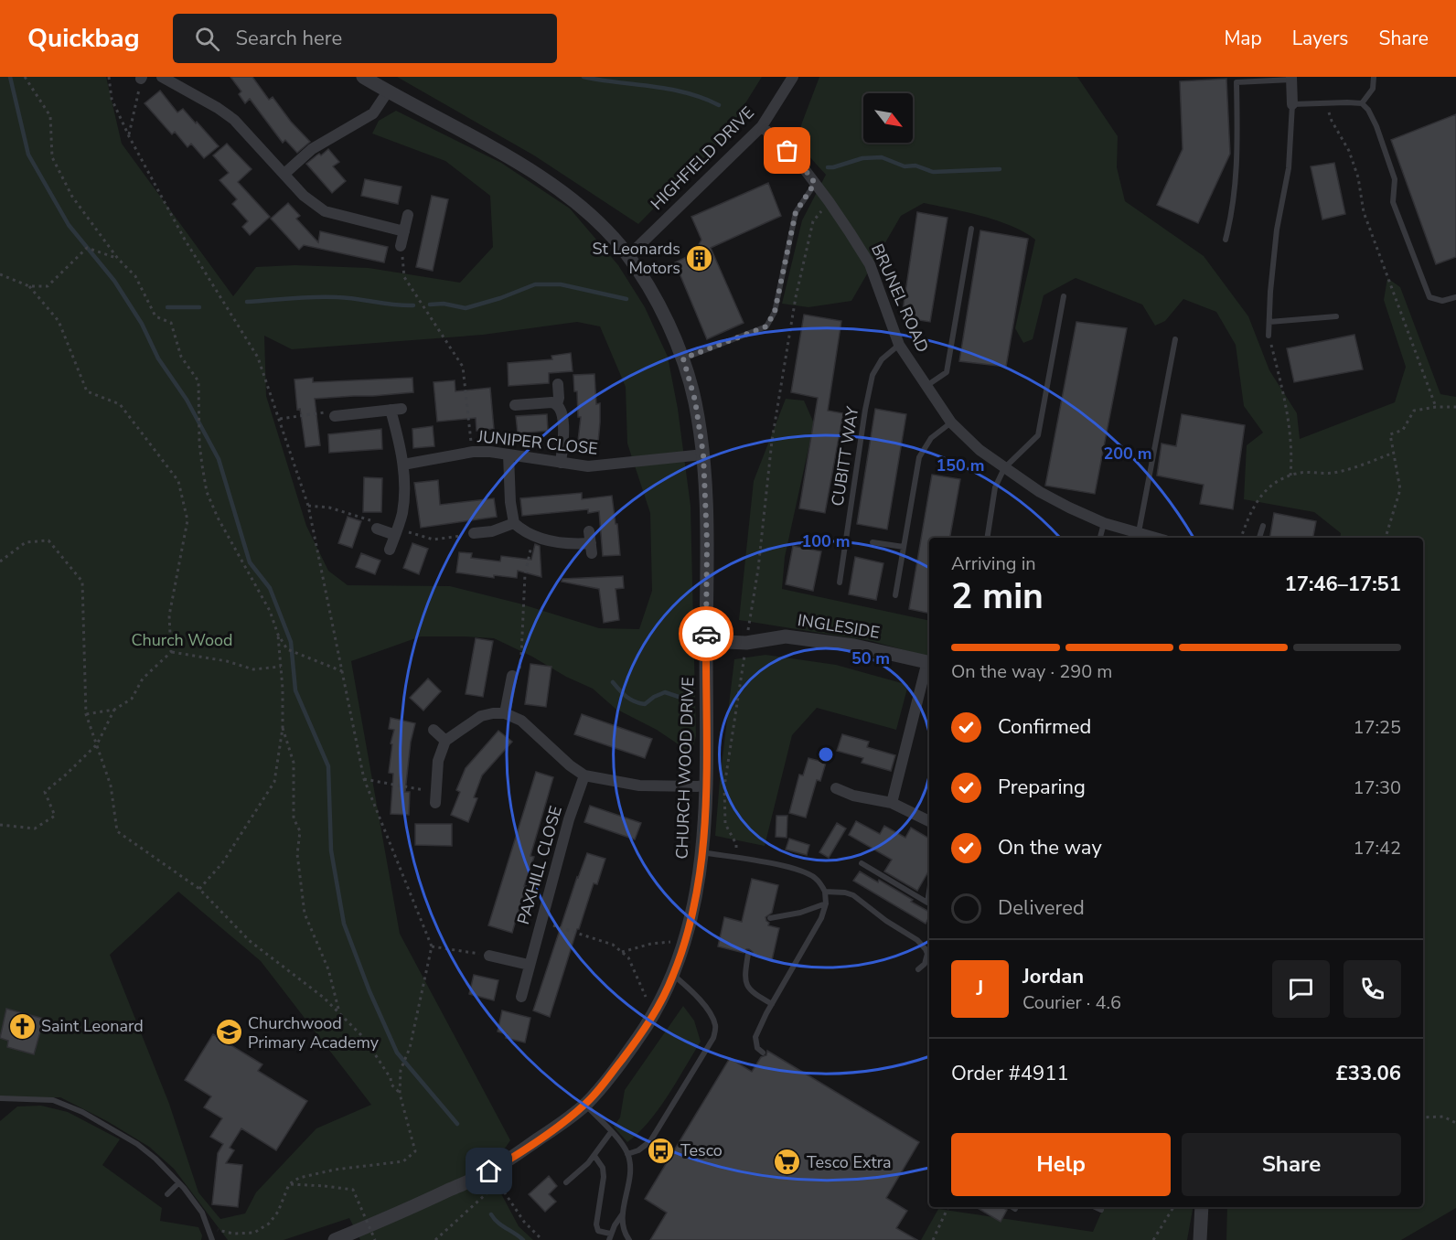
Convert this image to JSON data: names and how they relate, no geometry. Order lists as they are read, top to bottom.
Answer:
{
  "streets": {
    "street": [
      "HIGHFIELD DRIVE",
      "BRUNEL ROAD",
      "JUNIPER CLOSE",
      "INGLESIDE",
      "CHURCH WOOD DRIVE",
      "PAXHILL CLOSE"
    ],
    "lane": ["CUBITT WAY"]
  },
  "crossings": [
    ["HIGHFIELD DRIVE", "BRUNEL ROAD"],
    ["HIGHFIELD DRIVE", "CHURCH WOOD DRIVE"],
    ["BRUNEL ROAD", "CUBITT WAY"],
    ["JUNIPER CLOSE", "CHURCH WOOD DRIVE"],
    ["INGLESIDE", "CHURCH WOOD DRIVE"]
  ],
  "parks": ["Church Wood"],
  "places": {
    "building": ["St Leonards Motors"],
    "church": ["Saint Leonard"],
    "school or university": ["Churchwood Primary Academy"],
    "bus stop": ["Tesco"],
    "supermarket": ["Tesco Extra"]
  },
  "north": "bottom right",
  "page": {
    "header": "Quickbag",
    "search": "Search here",
    "nav": ["Map", "Layers", "Share"],
    "heading": ["2 min", "Arriving in", "17:46–17:51"],
    "panel": [
      "Jordan",
      "Courier · 4.6",
      "Order #4911",
      "£33.06"
    ],
    "bar": "On the way · 290 m",
    "list": [
      ["Confirmed", "17:25"],
      ["Preparing", "17:30"],
      ["On the way", "17:42"],
      "Delivered"
    ],
    "round": "J",
    "buttons": ["Help", "Share"]
  },
  "rings": [
    "200 m",
    "150 m",
    "100 m",
    "50 m"
  ]
}
